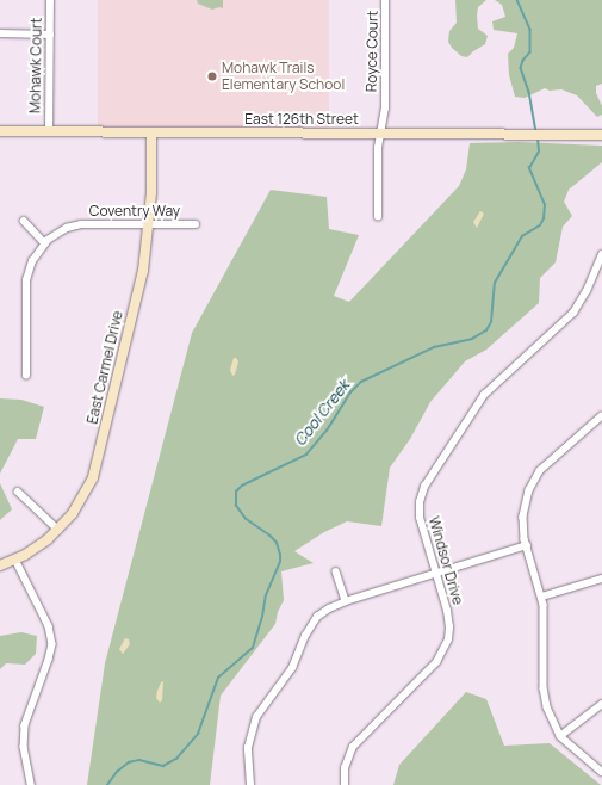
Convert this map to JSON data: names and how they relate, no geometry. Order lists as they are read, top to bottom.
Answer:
{
  "streets": {
    "street": [
      "Royce Court",
      "Mohawk Court",
      "East 126th Street",
      "Coventry Way",
      "East Carmel Drive",
      "Windsor Drive"
    ]
  },
  "crossings": [
    ["Royce Court", "East 126th Street"],
    ["Mohawk Court", "East 126th Street"],
    ["East 126th Street", "East Carmel Drive"],
    ["Coventry Way", "East Carmel Drive"]
  ],
  "water": ["Cool Creek"],
  "places": ["Mohawk Trails Elementary School"]
}
